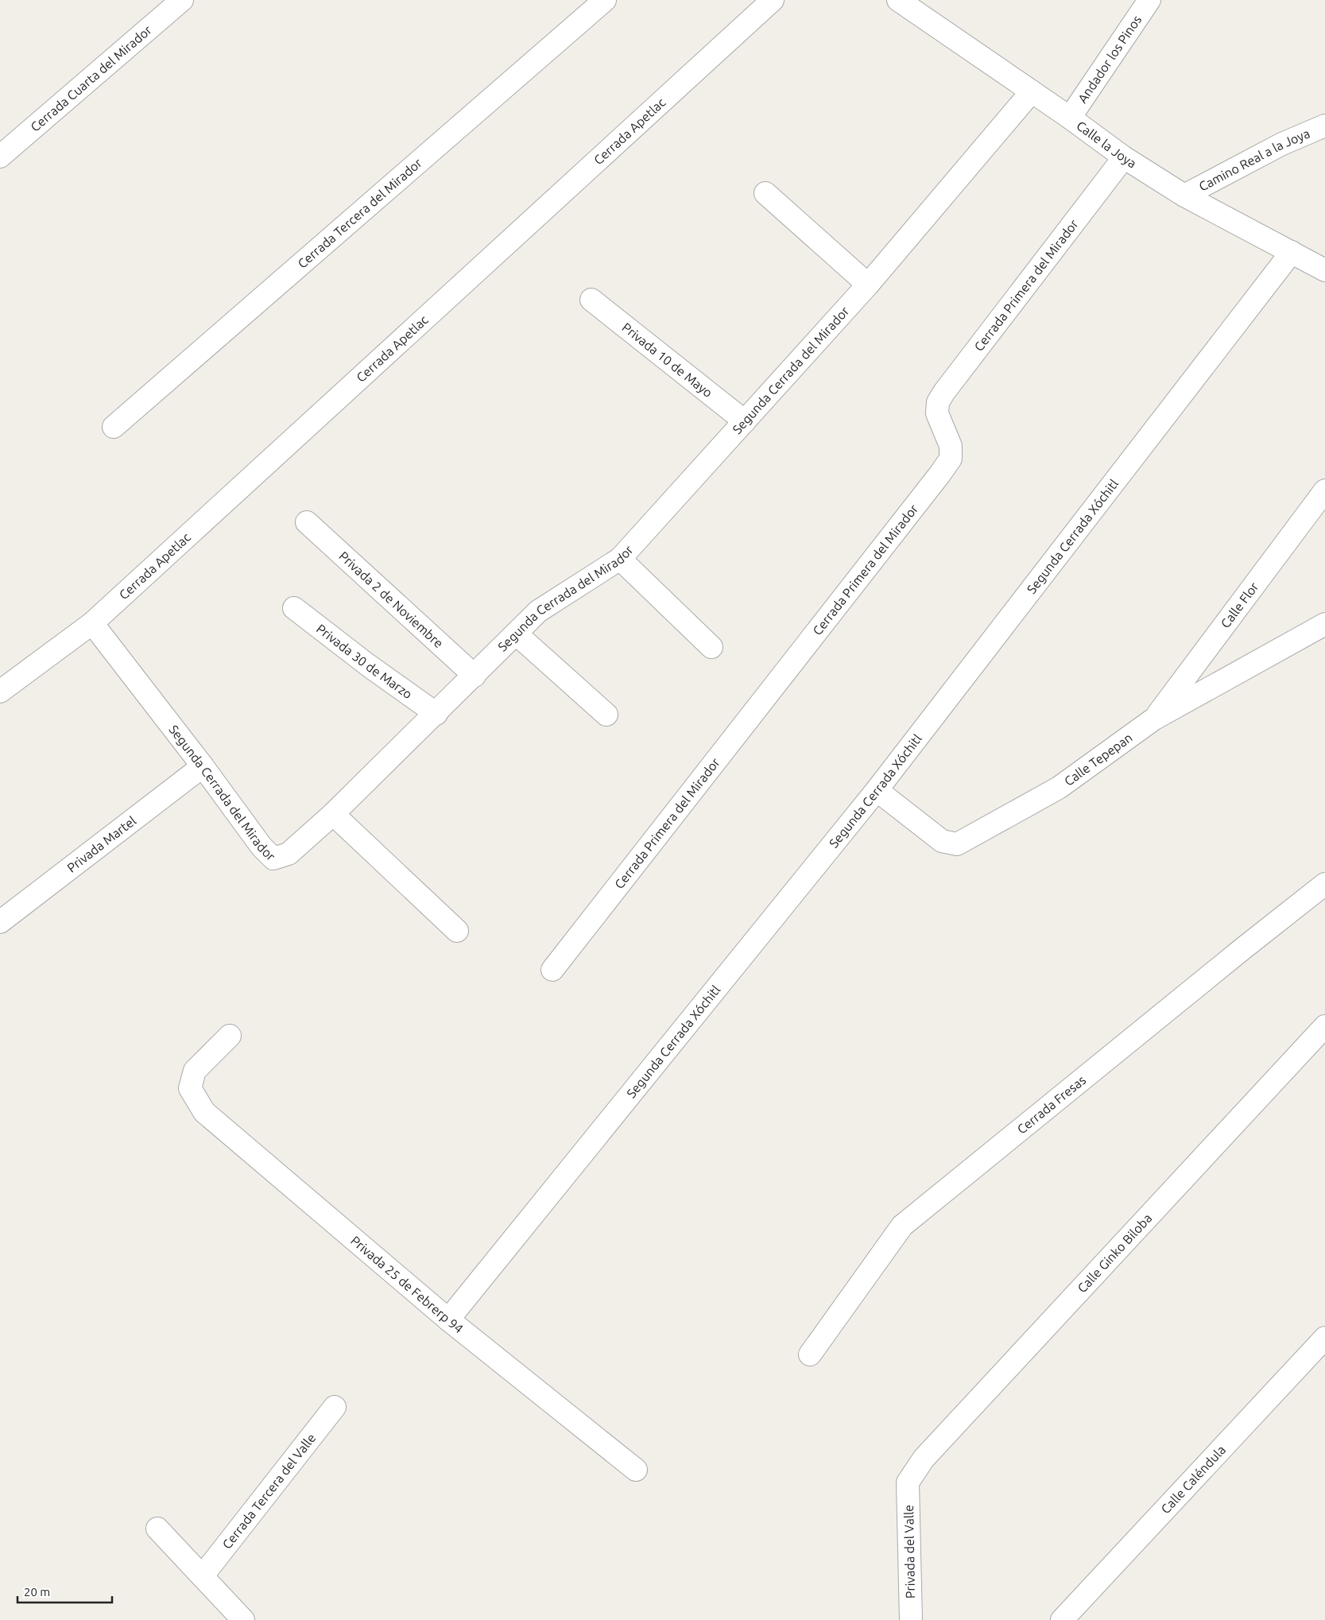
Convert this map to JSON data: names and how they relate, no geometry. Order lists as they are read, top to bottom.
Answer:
{
  "streets": {
    "street": [
      "Andador los Pinos",
      "Cerrada Cuarta del Mirador",
      "Cerrada Apetlac",
      "Calle la Joya",
      "Camino Real a la Joya",
      "Cerrada Tercera del Mirador",
      "Cerrada Primera del Mirador",
      "Privada 10 de Mayo",
      "Segunda Cerrada del Mirador",
      "Segunda Cerrada Xóchitl",
      "Privada 2 de Noviembre",
      "Calle Flor",
      "Privada 30 de Marzo",
      "Calle Tepepan",
      "Privada Martel",
      "Cerrada Fresas",
      "Calle Ginko Biloba",
      "Privada 25 de Febrerp 94",
      "Calle Caléndula",
      "Cerrada Tercera del Valle",
      "Privada del Valle"
    ]
  },
  "crossings": [
    ["Andador los Pinos", "Calle la Joya"],
    ["Cerrada Apetlac", "Segunda Cerrada del Mirador"],
    ["Calle la Joya", "Camino Real a la Joya"],
    ["Calle la Joya", "Cerrada Primera del Mirador"],
    ["Calle la Joya", "Segunda Cerrada del Mirador"],
    ["Calle la Joya", "Segunda Cerrada Xóchitl"],
    ["Privada 10 de Mayo", "Segunda Cerrada del Mirador"],
    ["Segunda Cerrada del Mirador", "Privada 2 de Noviembre"],
    ["Segunda Cerrada del Mirador", "Privada 30 de Marzo"],
    ["Segunda Cerrada del Mirador", "Privada Martel"],
    ["Segunda Cerrada Xóchitl", "Calle Tepepan"],
    ["Segunda Cerrada Xóchitl", "Privada 25 de Febrerp 94"],
    ["Calle Flor", "Calle Tepepan"],
    ["Calle Ginko Biloba", "Privada del Valle"]
  ],
  "scale_bar": "20 m"
}
